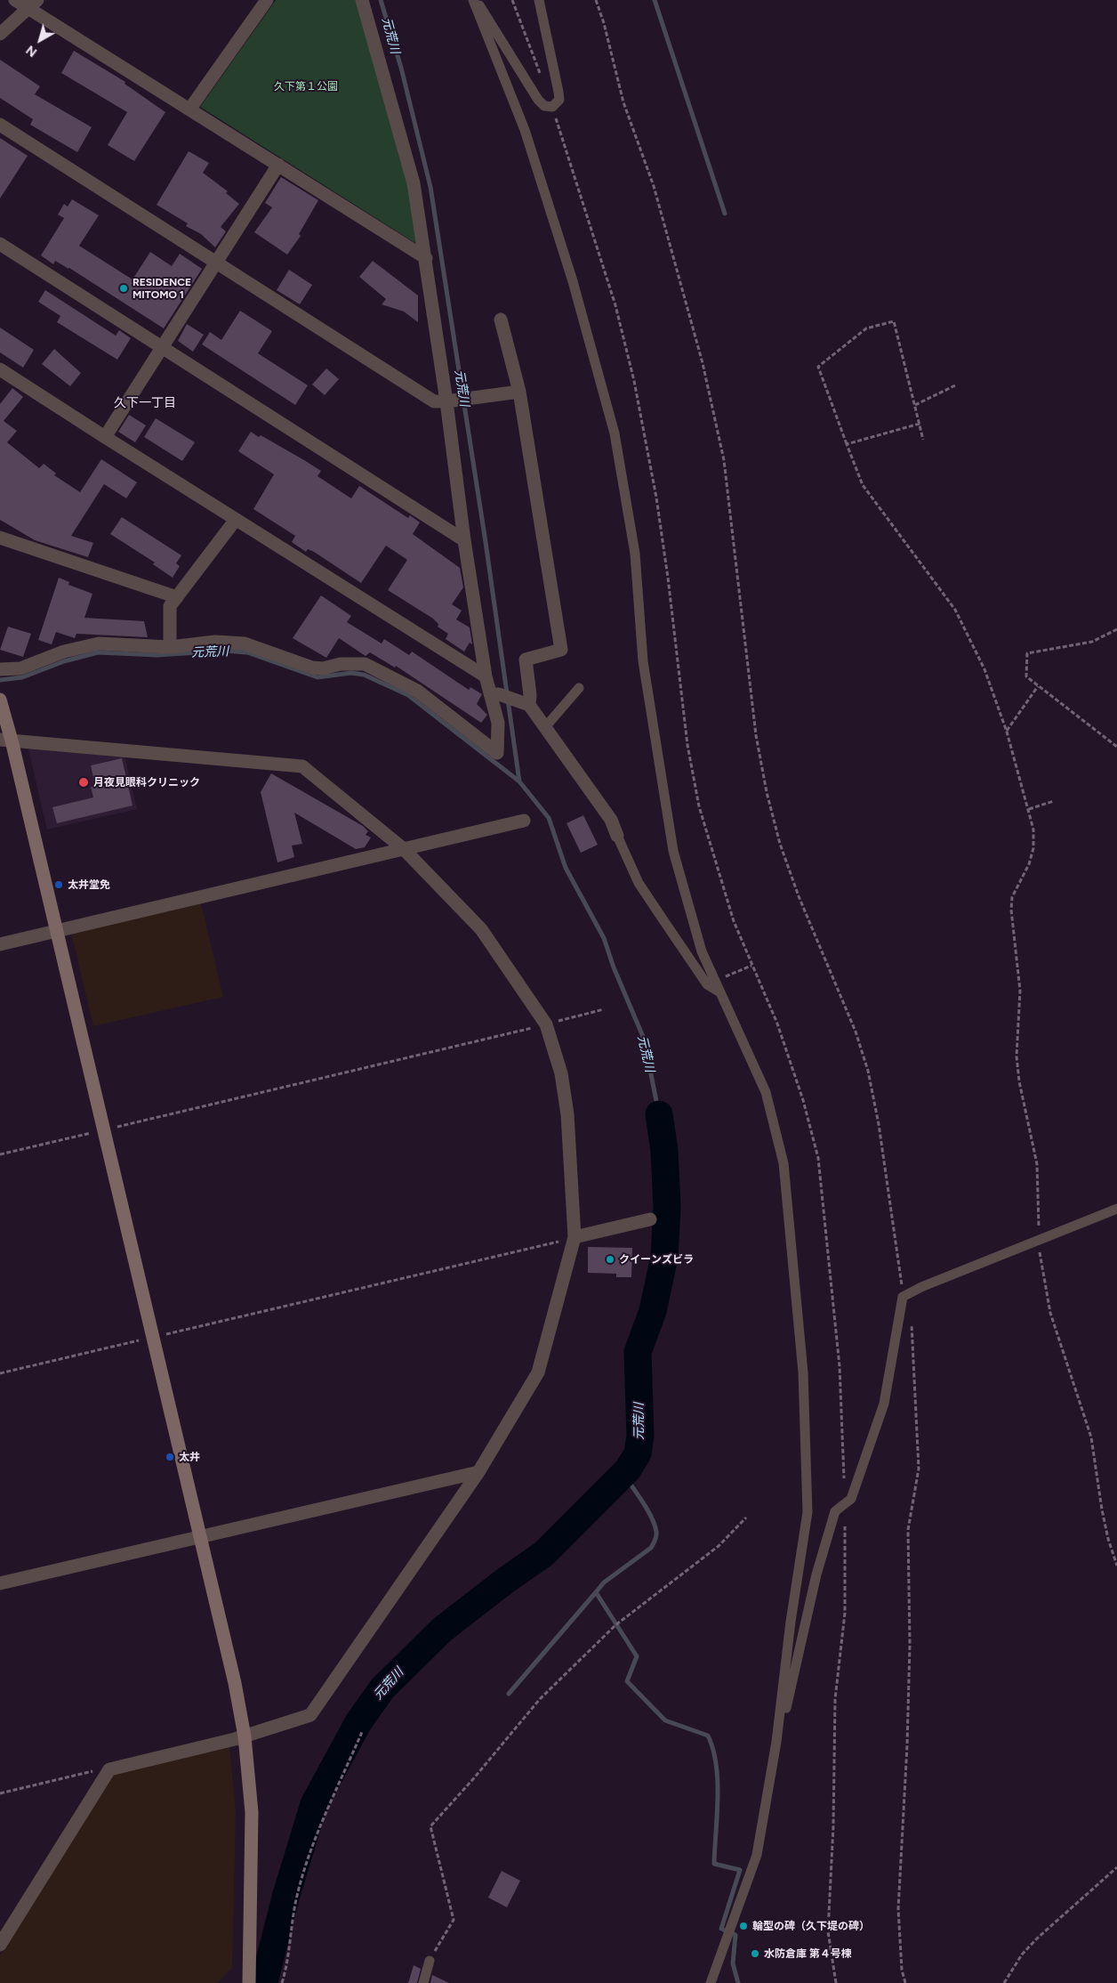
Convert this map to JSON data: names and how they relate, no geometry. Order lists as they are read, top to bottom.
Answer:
{
  "districts": ["久下一丁目"],
  "water": ["元荒川"],
  "parks": ["久下第１公園"],
  "places": [
    "RESIDENCE MITOMO 1",
    "月夜見眼科クリニック",
    "太井堂免",
    "クイーンズビラ",
    "太井",
    "輪型の碑（久下堤の碑）",
    "水防倉庫 第４号楝"
  ],
  "north": "bottom left"
}
